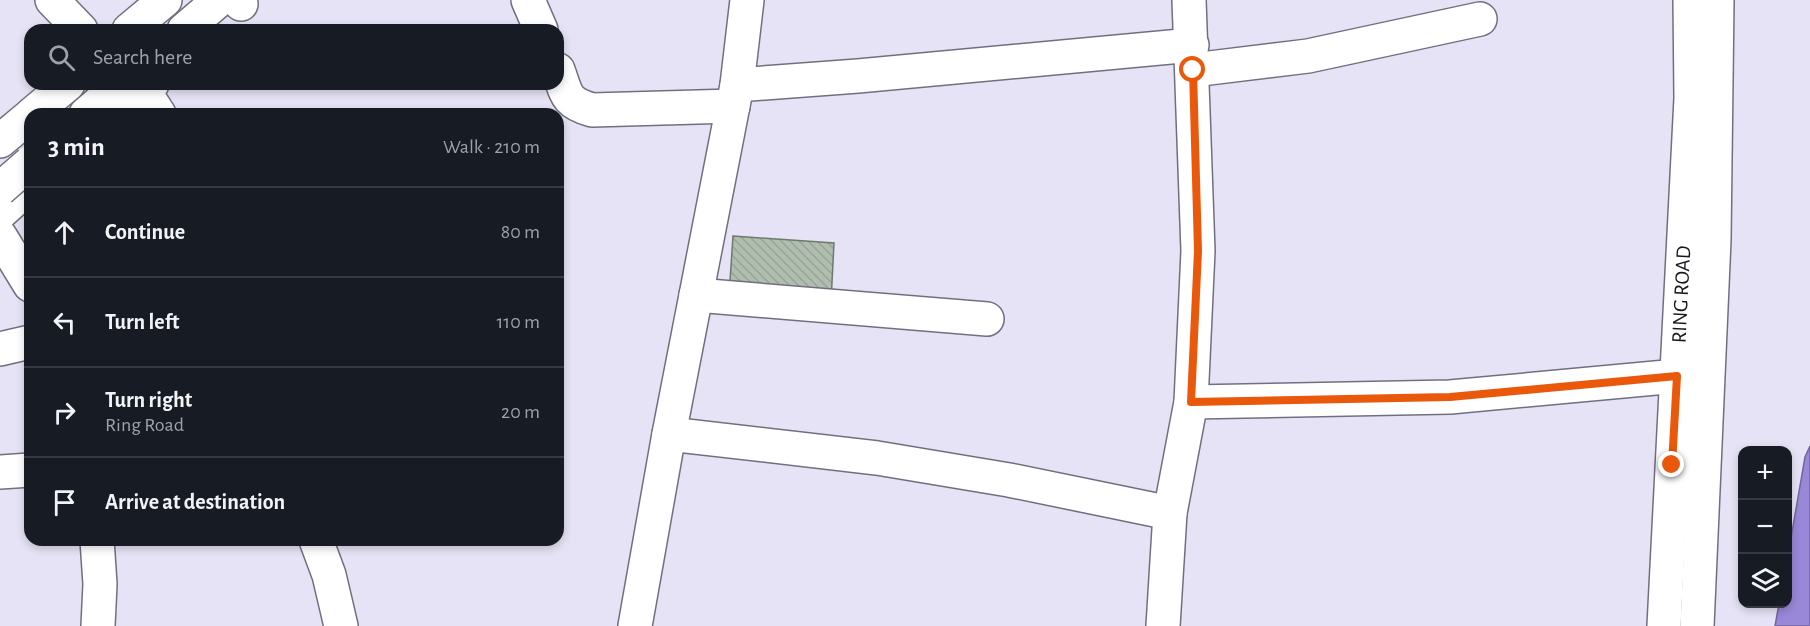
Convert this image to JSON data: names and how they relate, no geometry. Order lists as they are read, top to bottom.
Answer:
{
  "streets": {
    "street": ["RING ROAD"]
  },
  "page": {
    "search": "Search here",
    "heading": ["3 min", "Walk · 210 m"],
    "list": [
      ["Continue", "80 m"],
      ["Turn left", "110 m"],
      ["Turn right", "Ring Road", "20 m"],
      "Arrive at destination"
    ],
    "map_buttons": ["+", "−"]
  }
}
